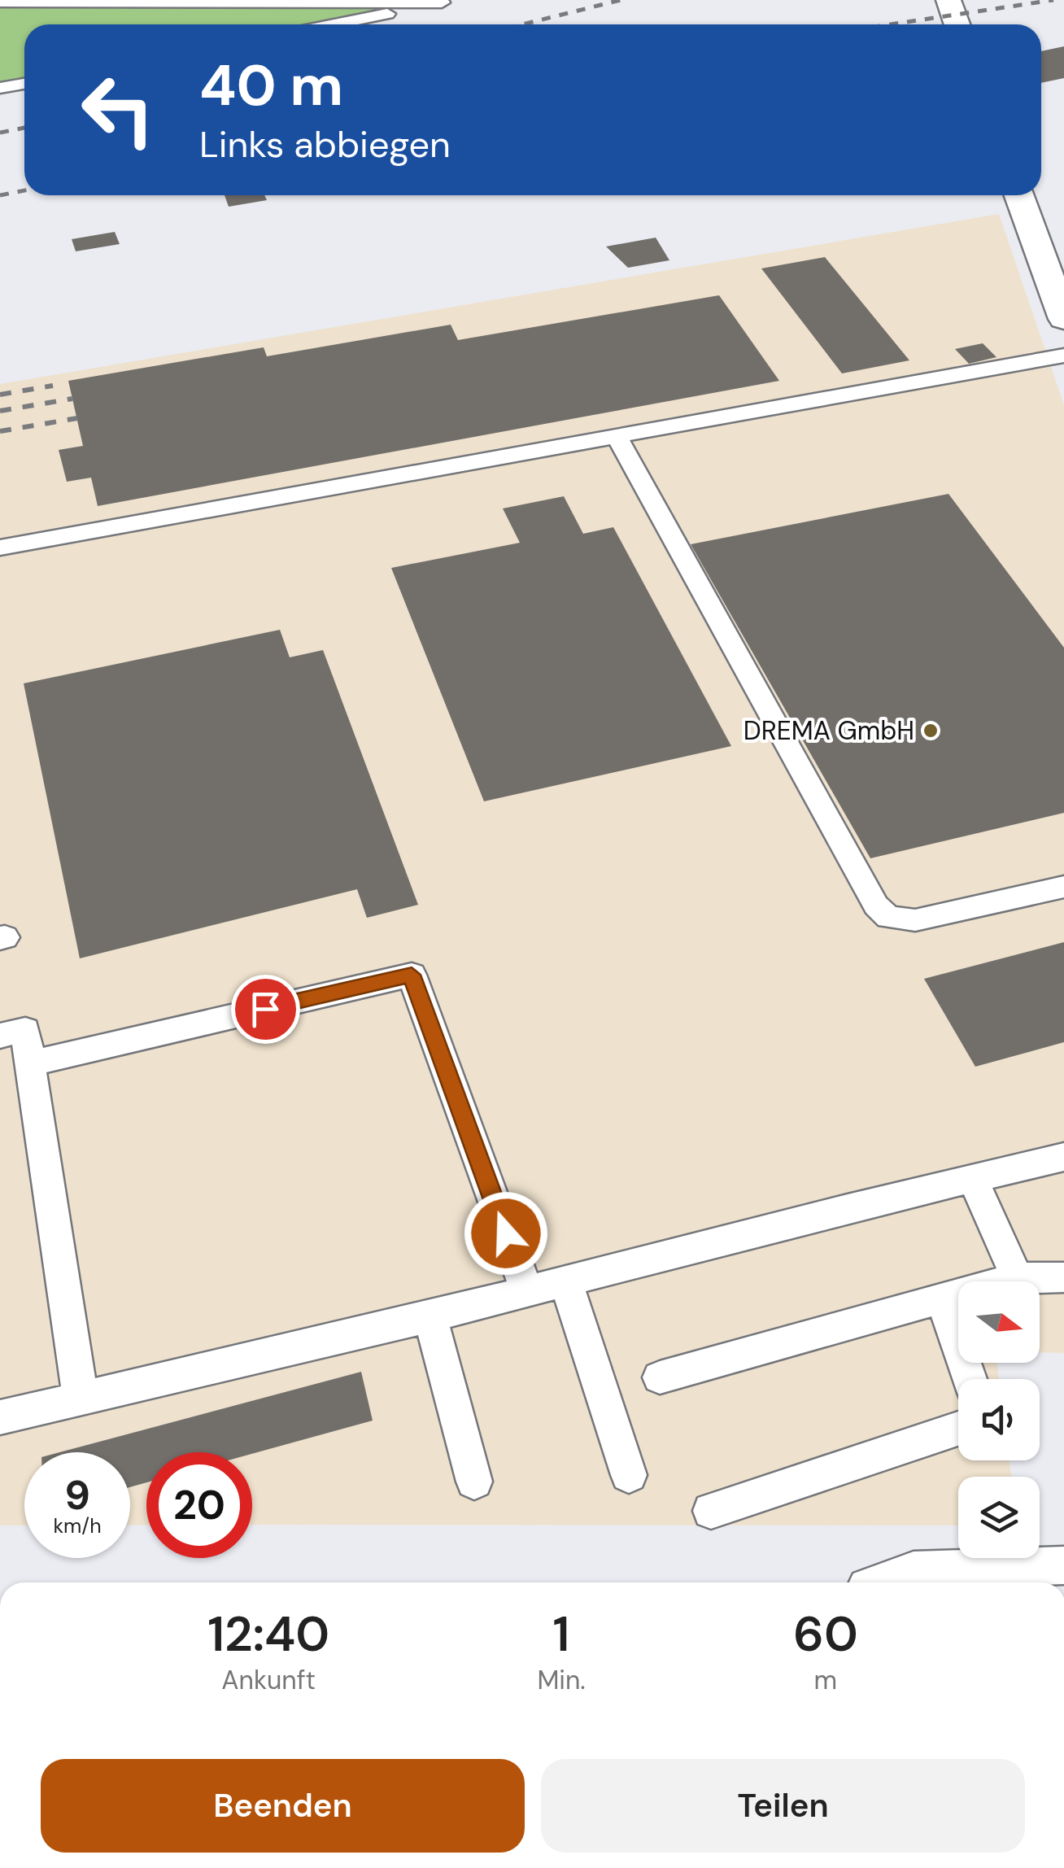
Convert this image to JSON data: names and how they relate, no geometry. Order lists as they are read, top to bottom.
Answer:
{
  "places": ["DREMA GmbH"],
  "north": "right",
  "page": {
    "turn": ["40 m", "Links abbiegen"],
    "speed": "9 km/h",
    "limit": "20",
    "eta": [
      "12:40",
      "Ankunft",
      "1",
      "Min.",
      "60",
      "m"
    ],
    "buttons": ["Beenden", "Teilen"]
  }
}
